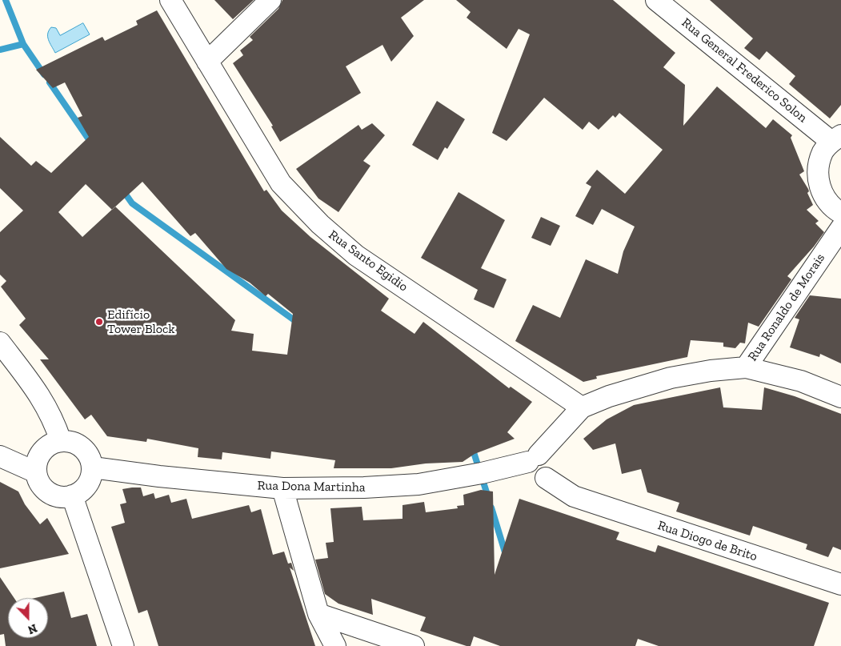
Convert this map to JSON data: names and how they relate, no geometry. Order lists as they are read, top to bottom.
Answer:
{
  "streets": {
    "street": [
      "Rua General Frederico Solon",
      "Rua Santo Egidio",
      "Rua Ronaldo de Morais",
      "Rua Dona Martinha",
      "Rua Diogo de Brito"
    ]
  },
  "crossings": [
    ["Rua Dona Martinha", "Rua Diogo de Brito"]
  ],
  "places": ["Edifício Tower Block"],
  "north": "bottom"
}
